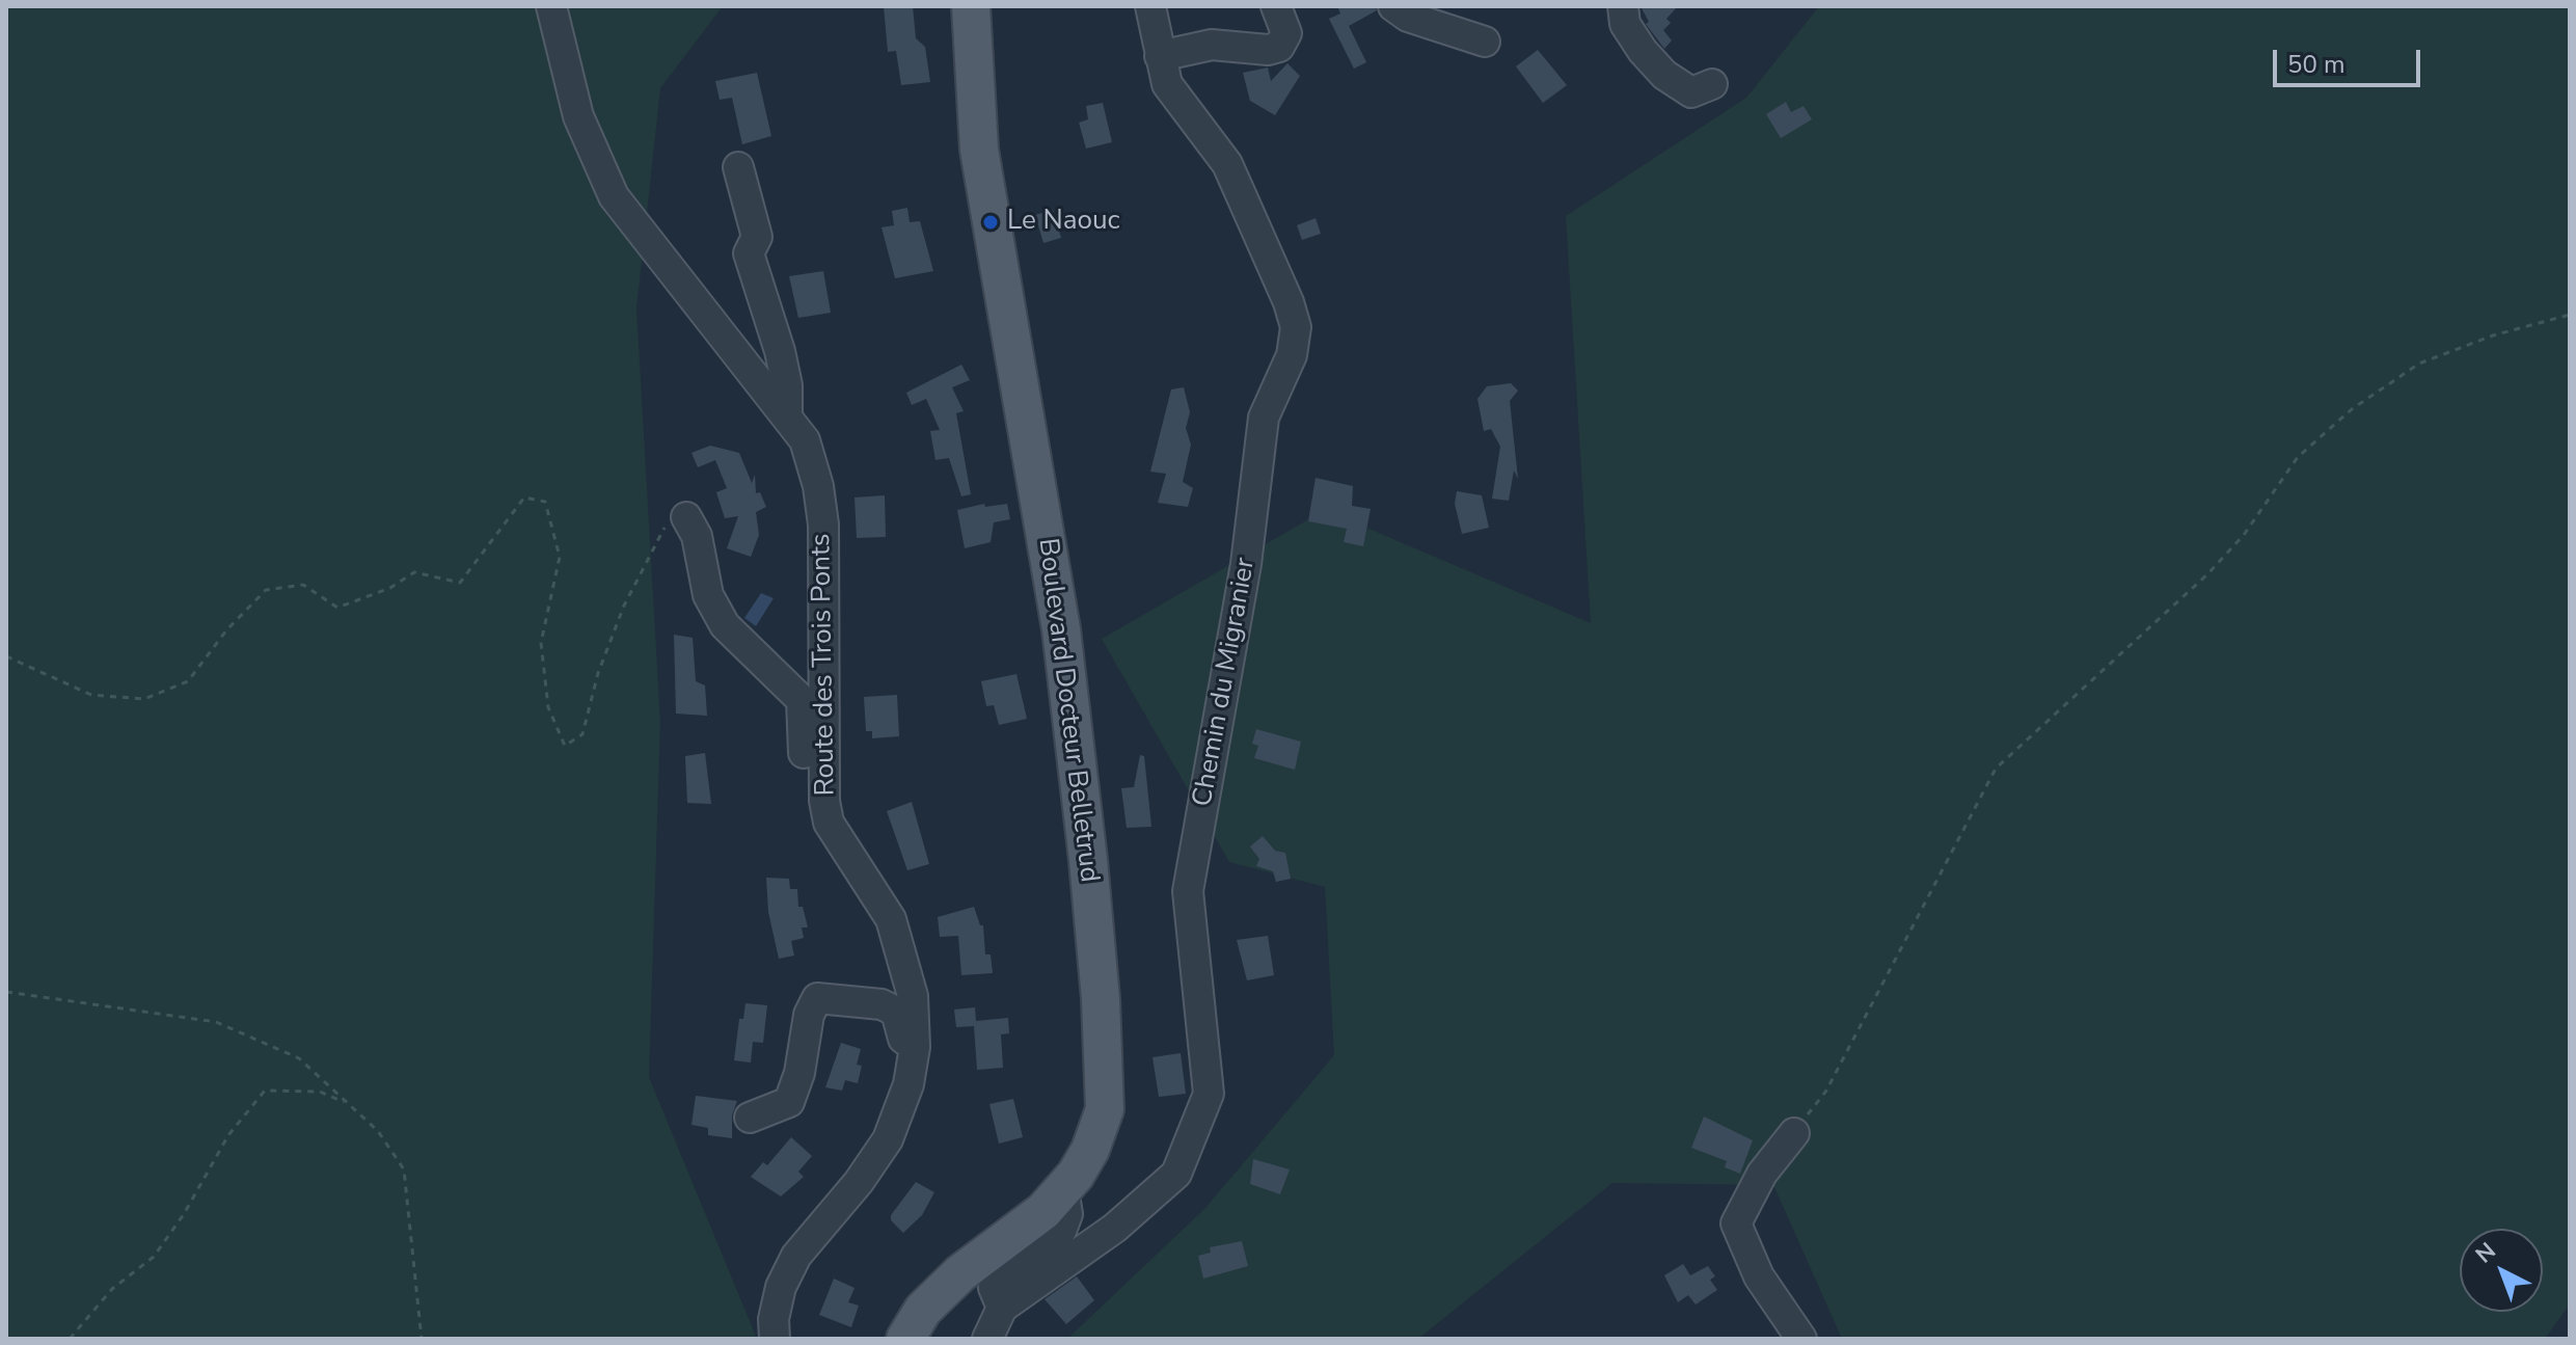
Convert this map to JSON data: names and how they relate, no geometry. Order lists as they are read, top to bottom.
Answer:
{
  "streets": {
    "main road": ["Boulevard Docteur Belletrud"],
    "street": ["Route des Trois Ponts", "Chemin du Migranier"]
  },
  "places": ["Le Naouc"],
  "scale_bar": "50 m",
  "north": "top left"
}
